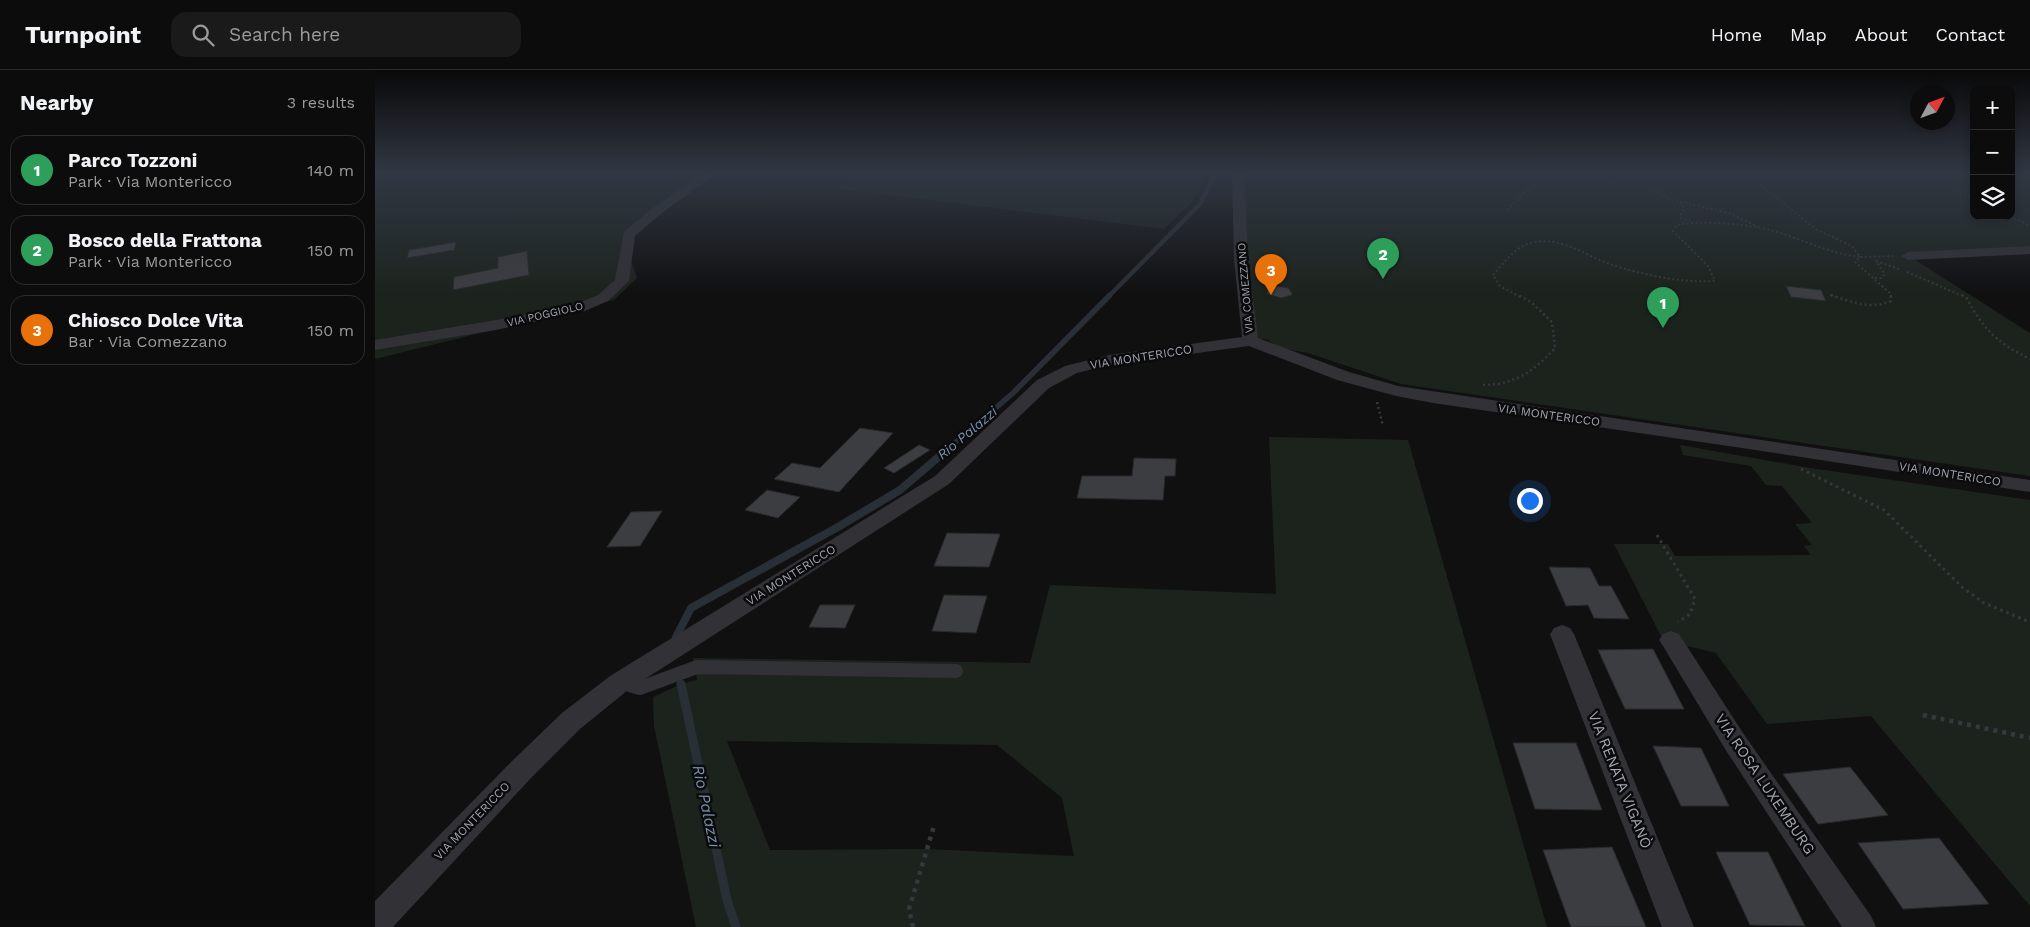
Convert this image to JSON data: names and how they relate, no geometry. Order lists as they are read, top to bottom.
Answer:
{
  "streets": {
    "street": [
      "VIA COMEZZANO",
      "VIA POGGIOLO",
      "VIA MONTERICCO",
      "VIA RENATA VIGANÒ",
      "VIA ROSA LUXEMBURG"
    ]
  },
  "crossings": [
    ["VIA COMEZZANO", "VIA MONTERICCO"]
  ],
  "water": ["Rio Palazzi"],
  "north": "top right",
  "page": {
    "header": "Turnpoint",
    "search": "Search here",
    "nav": [
      "Home",
      "Map",
      "About",
      "Contact"
    ],
    "heading": ["Nearby", "3 results"],
    "map_buttons": ["+", "−"],
    "list": [
      {
        "mark": "1",
        "name": "Parco Tozzoni",
        "note": "Park · Via Montericco",
        "value": "140 m"
      },
      {
        "mark": "2",
        "name": "Bosco della Frattona",
        "note": "Park · Via Montericco",
        "value": "150 m"
      },
      {
        "mark": "3",
        "name": "Chiosco Dolce Vita",
        "note": "Bar · Via Comezzano",
        "value": "150 m"
      }
    ],
    "pins": ["2", "3", "1"]
  }
}
